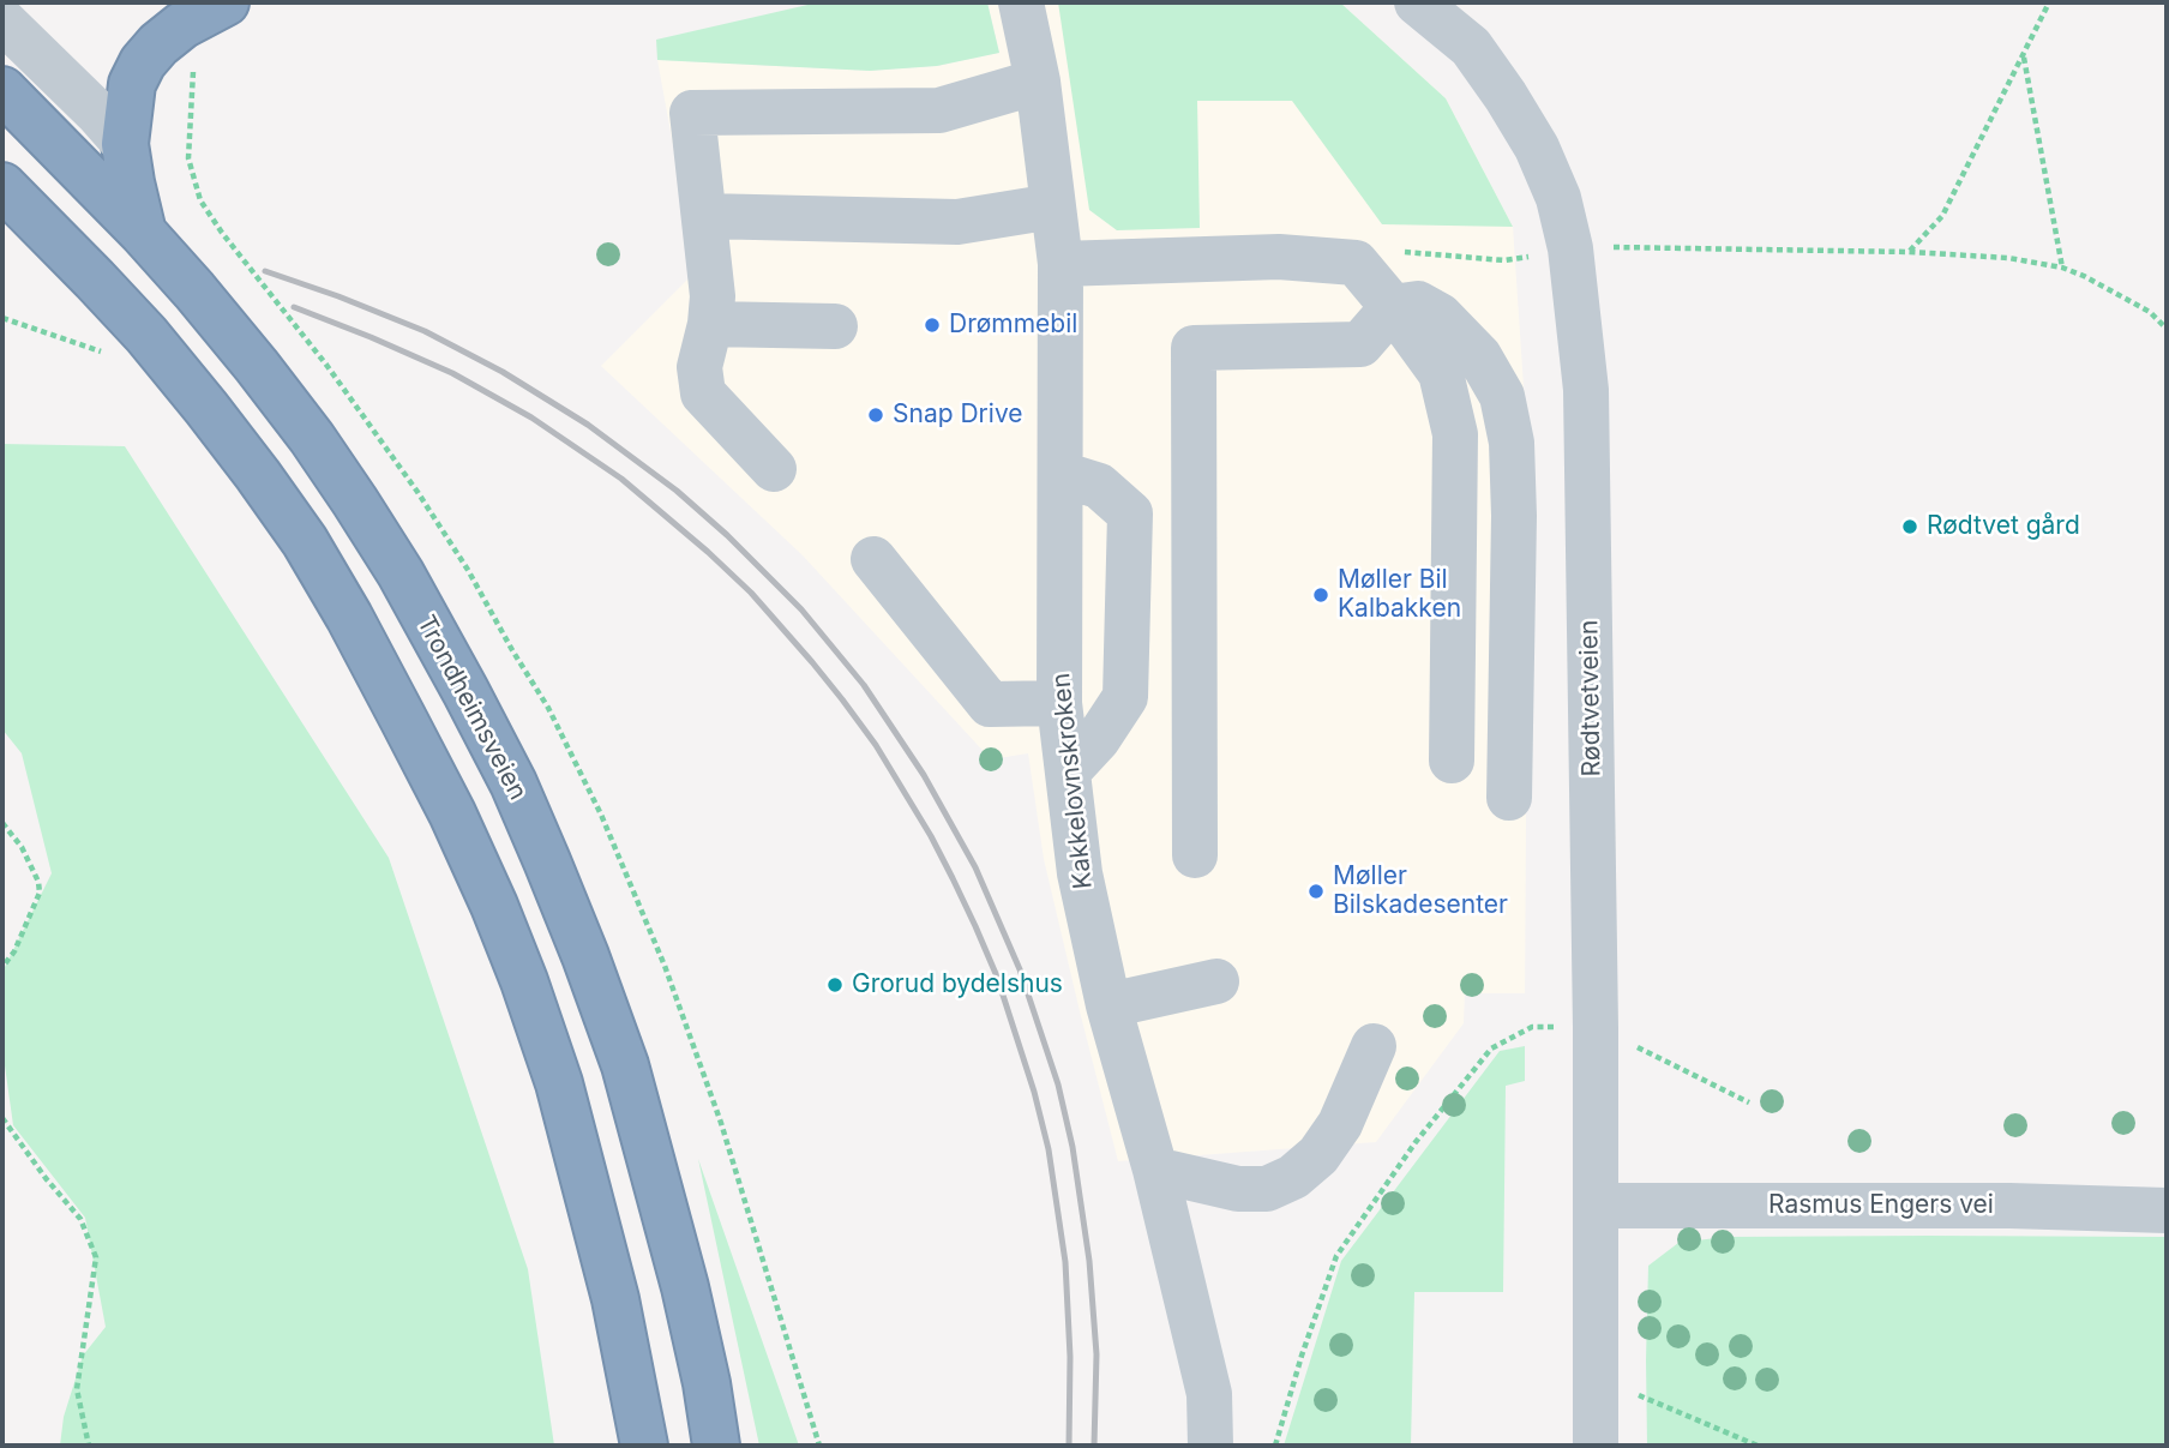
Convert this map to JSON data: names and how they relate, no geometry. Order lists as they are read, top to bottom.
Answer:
{
  "streets": {
    "highway": ["Trondheimsveien"],
    "street": ["Rødtvetveien", "Kakkelovnskroken", "Rasmus Engers vei"]
  },
  "crossings": [
    ["Rødtvetveien", "Rasmus Engers vei"]
  ],
  "places": [
    "Drømmebil",
    "Snap Drive",
    "Rødtvet gård",
    "Møller Bil Kalbakken",
    "Møller Bilskadesenter",
    "Grorud bydelshus"
  ]
}
